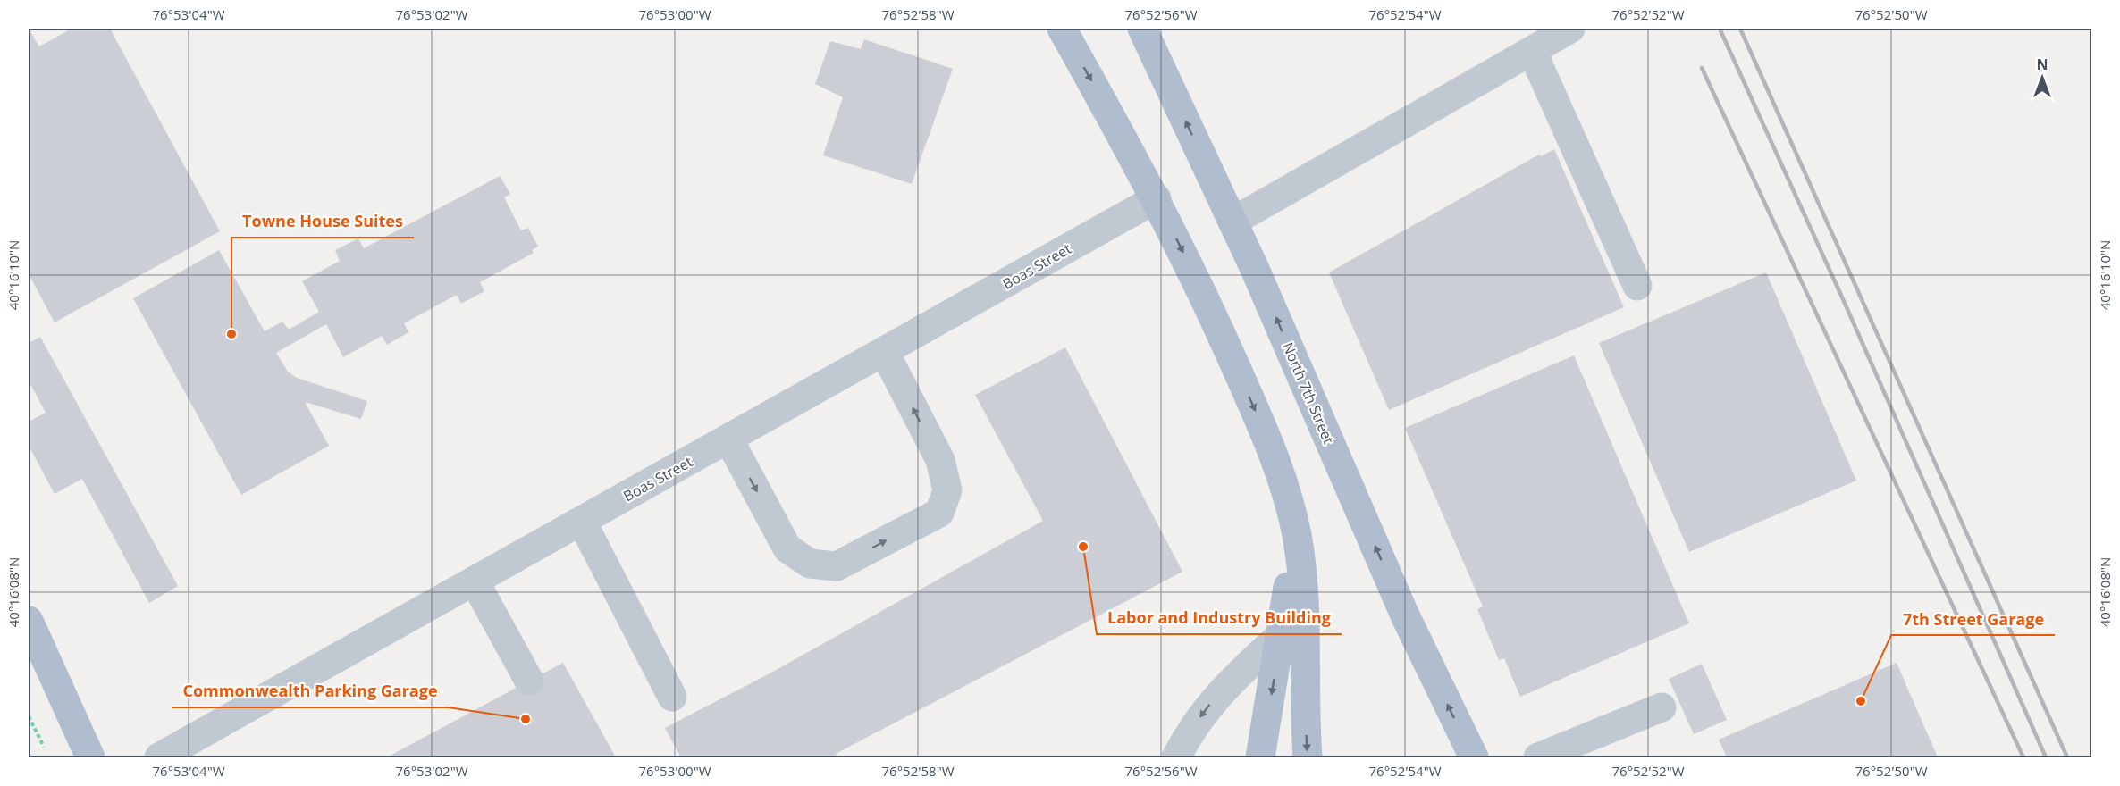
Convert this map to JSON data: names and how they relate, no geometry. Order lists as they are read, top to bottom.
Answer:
{
  "streets": {
    "main road": ["North 7th Street"],
    "street": ["Boas Street"]
  },
  "places": [
    "Towne House Suites",
    "Labor and Industry Building",
    "7th Street Garage",
    "Commonwealth Parking Garage"
  ],
  "north": "top",
  "coordinates": [
    "76°53'04\"W",
    "76°53'02\"W",
    "76°53'00\"W",
    "76°52'58\"W",
    "76°52'56\"W",
    "76°52'54\"W",
    "76°52'52\"W",
    "76°52'50\"W",
    "40°16'10\"N",
    "40°16'08\"N"
  ]
}
